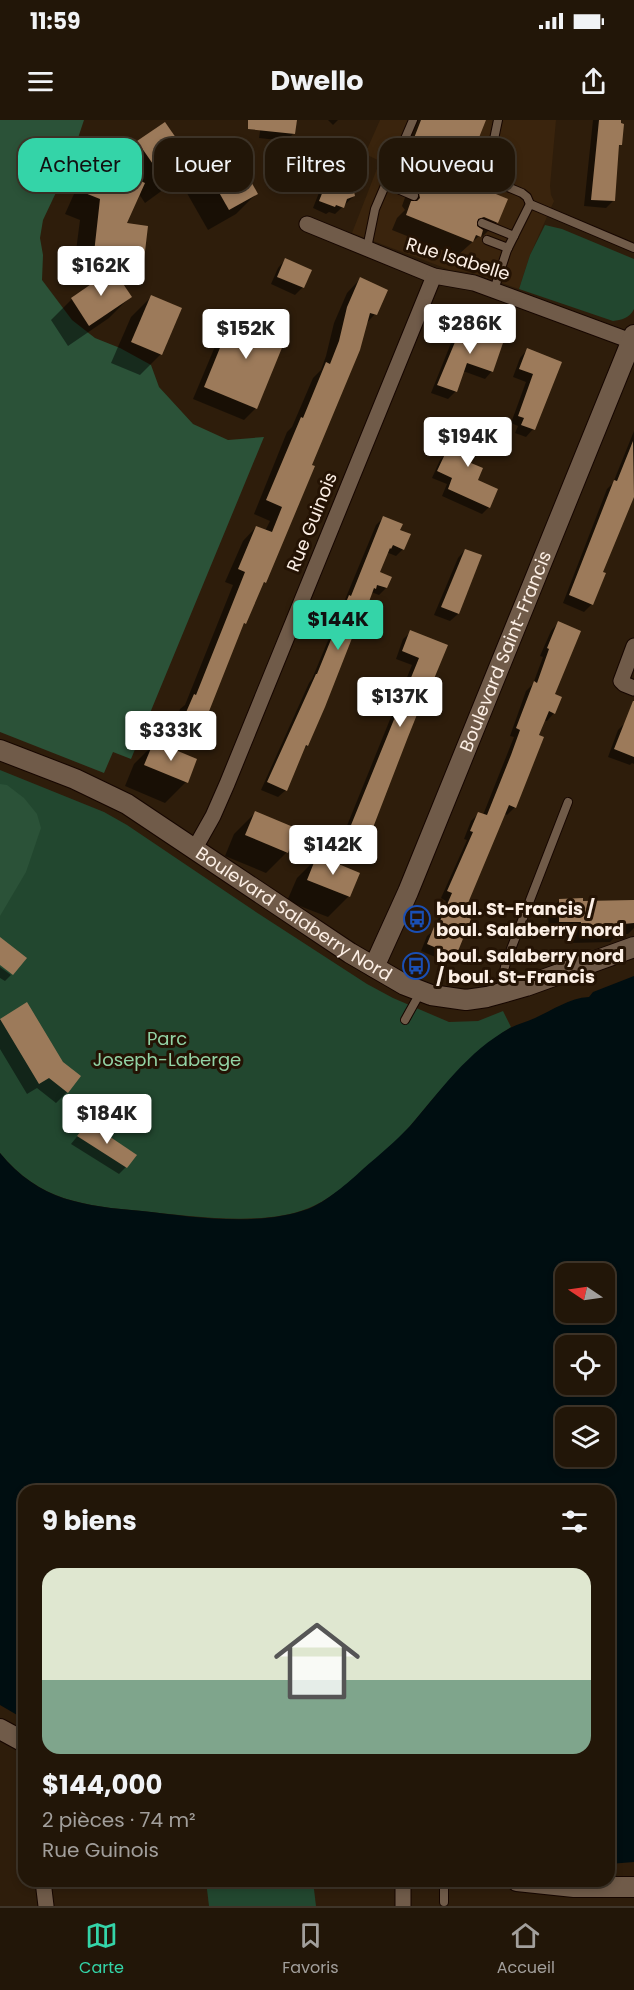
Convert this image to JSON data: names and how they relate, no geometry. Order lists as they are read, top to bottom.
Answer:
{
  "streets": {
    "street": [
      "Rue Isabelle",
      "Rue Guinois",
      "Boulevard Saint-Francis",
      "Boulevard Salaberry Nord"
    ]
  },
  "crossings": [
    ["Rue Isabelle", "Rue Guinois"],
    ["Rue Isabelle", "Boulevard Saint-Francis"],
    ["Rue Guinois", "Boulevard Salaberry Nord"],
    ["Boulevard Saint-Francis", "Boulevard Salaberry Nord"]
  ],
  "parks": ["Parc Joseph-Laberge"],
  "places": {
    "bus stop": ["boul. St-Francis / boul. Salaberry nord", "boul. Salaberry nord / boul. St-Francis"]
  },
  "north": "left",
  "page": {
    "status": "11:59",
    "header": "Dwello",
    "chip": [
      "Acheter",
      "Louer",
      "Filtres",
      "Nouveau"
    ],
    "price": [
      "$162K",
      "$286K",
      "$152K",
      "$194K",
      "$144K",
      "$137K",
      "$333K",
      "$142K",
      "$184K"
    ],
    "heading": "9 biens",
    "list": [
      {
        "name": "$144,000",
        "note": "2 pièces · 74 m² · Rue Guinois"
      }
    ],
    "tabs": ["Carte", "Favoris", "Accueil"]
  }
}
